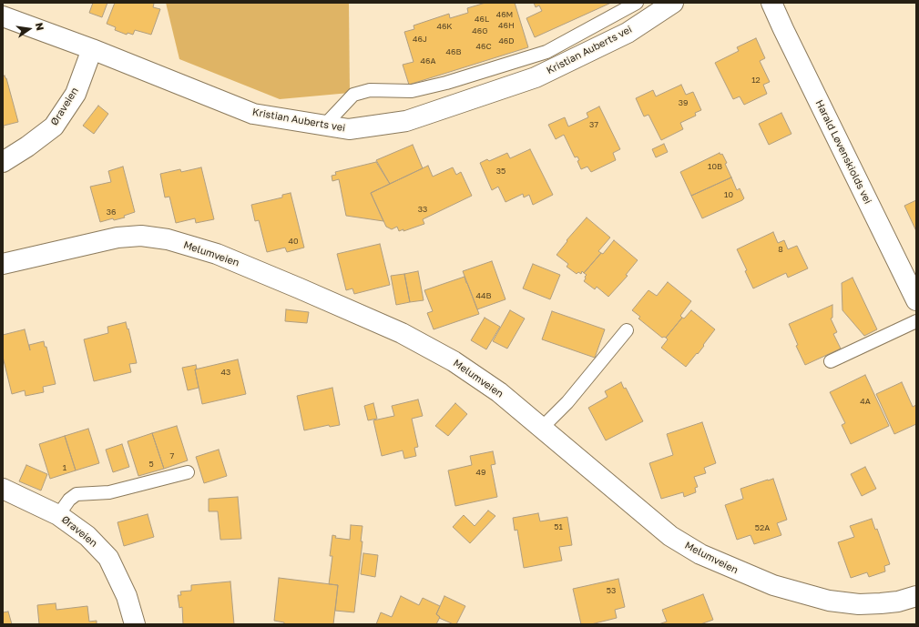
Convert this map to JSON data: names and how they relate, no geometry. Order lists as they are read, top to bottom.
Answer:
{
  "streets": {
    "street": [
      "Kristian Auberts vei",
      "Øraveien",
      "Harald Løvenskiolds vei",
      "Melumveien"
    ]
  },
  "crossings": [
    ["Kristian Auberts vei", "Øraveien"]
  ],
  "house_numbers": [
    "46M",
    "46L",
    "46H",
    "46K",
    "46G",
    "46J",
    "46D",
    "46C",
    "46B",
    "46A",
    "12",
    "39",
    "37",
    "10B",
    "35",
    "10",
    "33",
    "36",
    "40",
    "8",
    "44B",
    "43",
    "4A",
    "7",
    "5",
    "1",
    "49",
    "51",
    "52A",
    "53"
  ],
  "north": "right"
}
